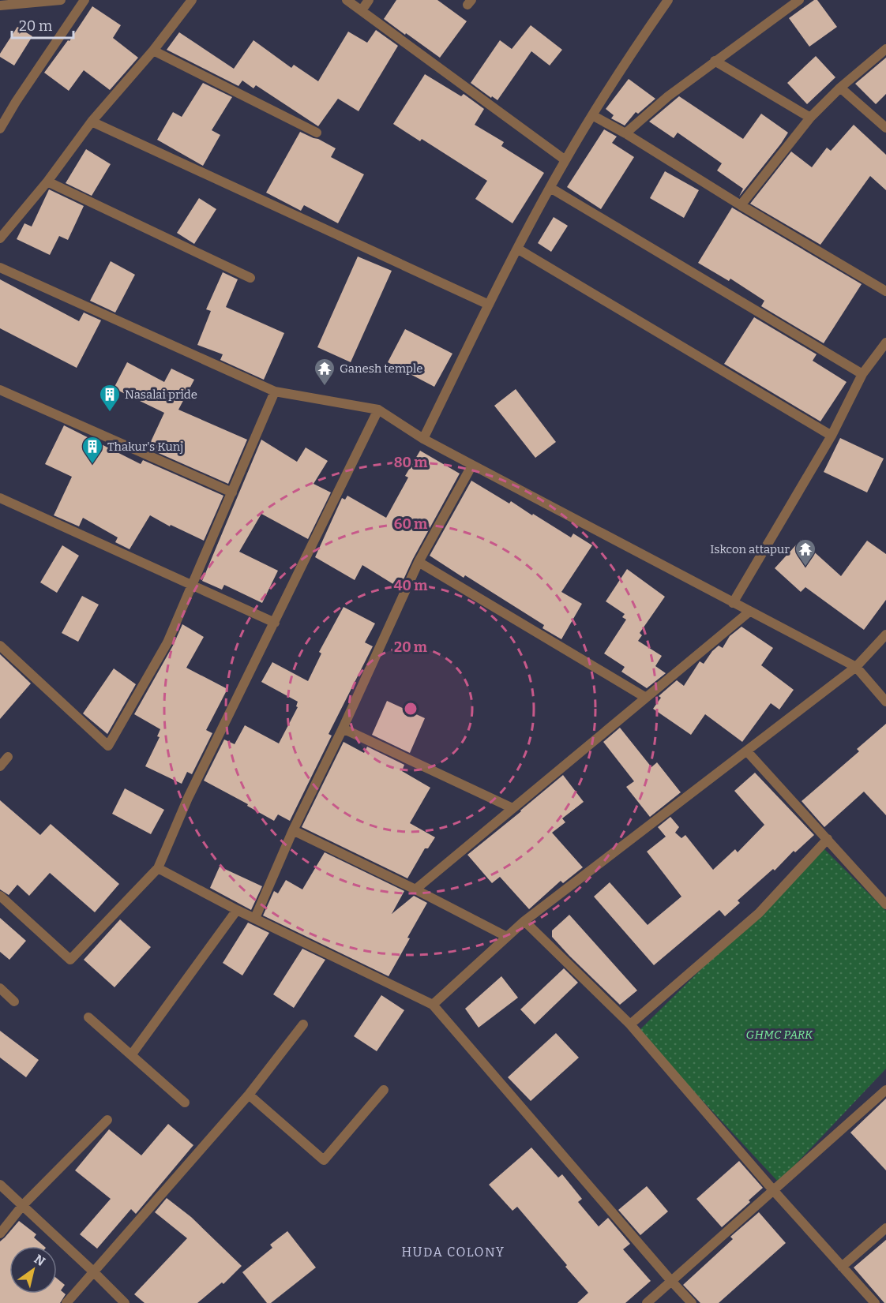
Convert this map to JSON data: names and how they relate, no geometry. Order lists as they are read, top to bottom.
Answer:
{
  "districts": ["HUDA COLONY"],
  "parks": ["GHMC PARK"],
  "places": {
    "temple": ["Ganesh temple", "Iskcon attapur"],
    "building": ["Nasalai pride", "Thakur's Kunj"]
  },
  "scale_bar": "20 m",
  "north": "top right",
  "rings": [
    "80 m",
    "60 m",
    "40 m",
    "20 m"
  ]
}
